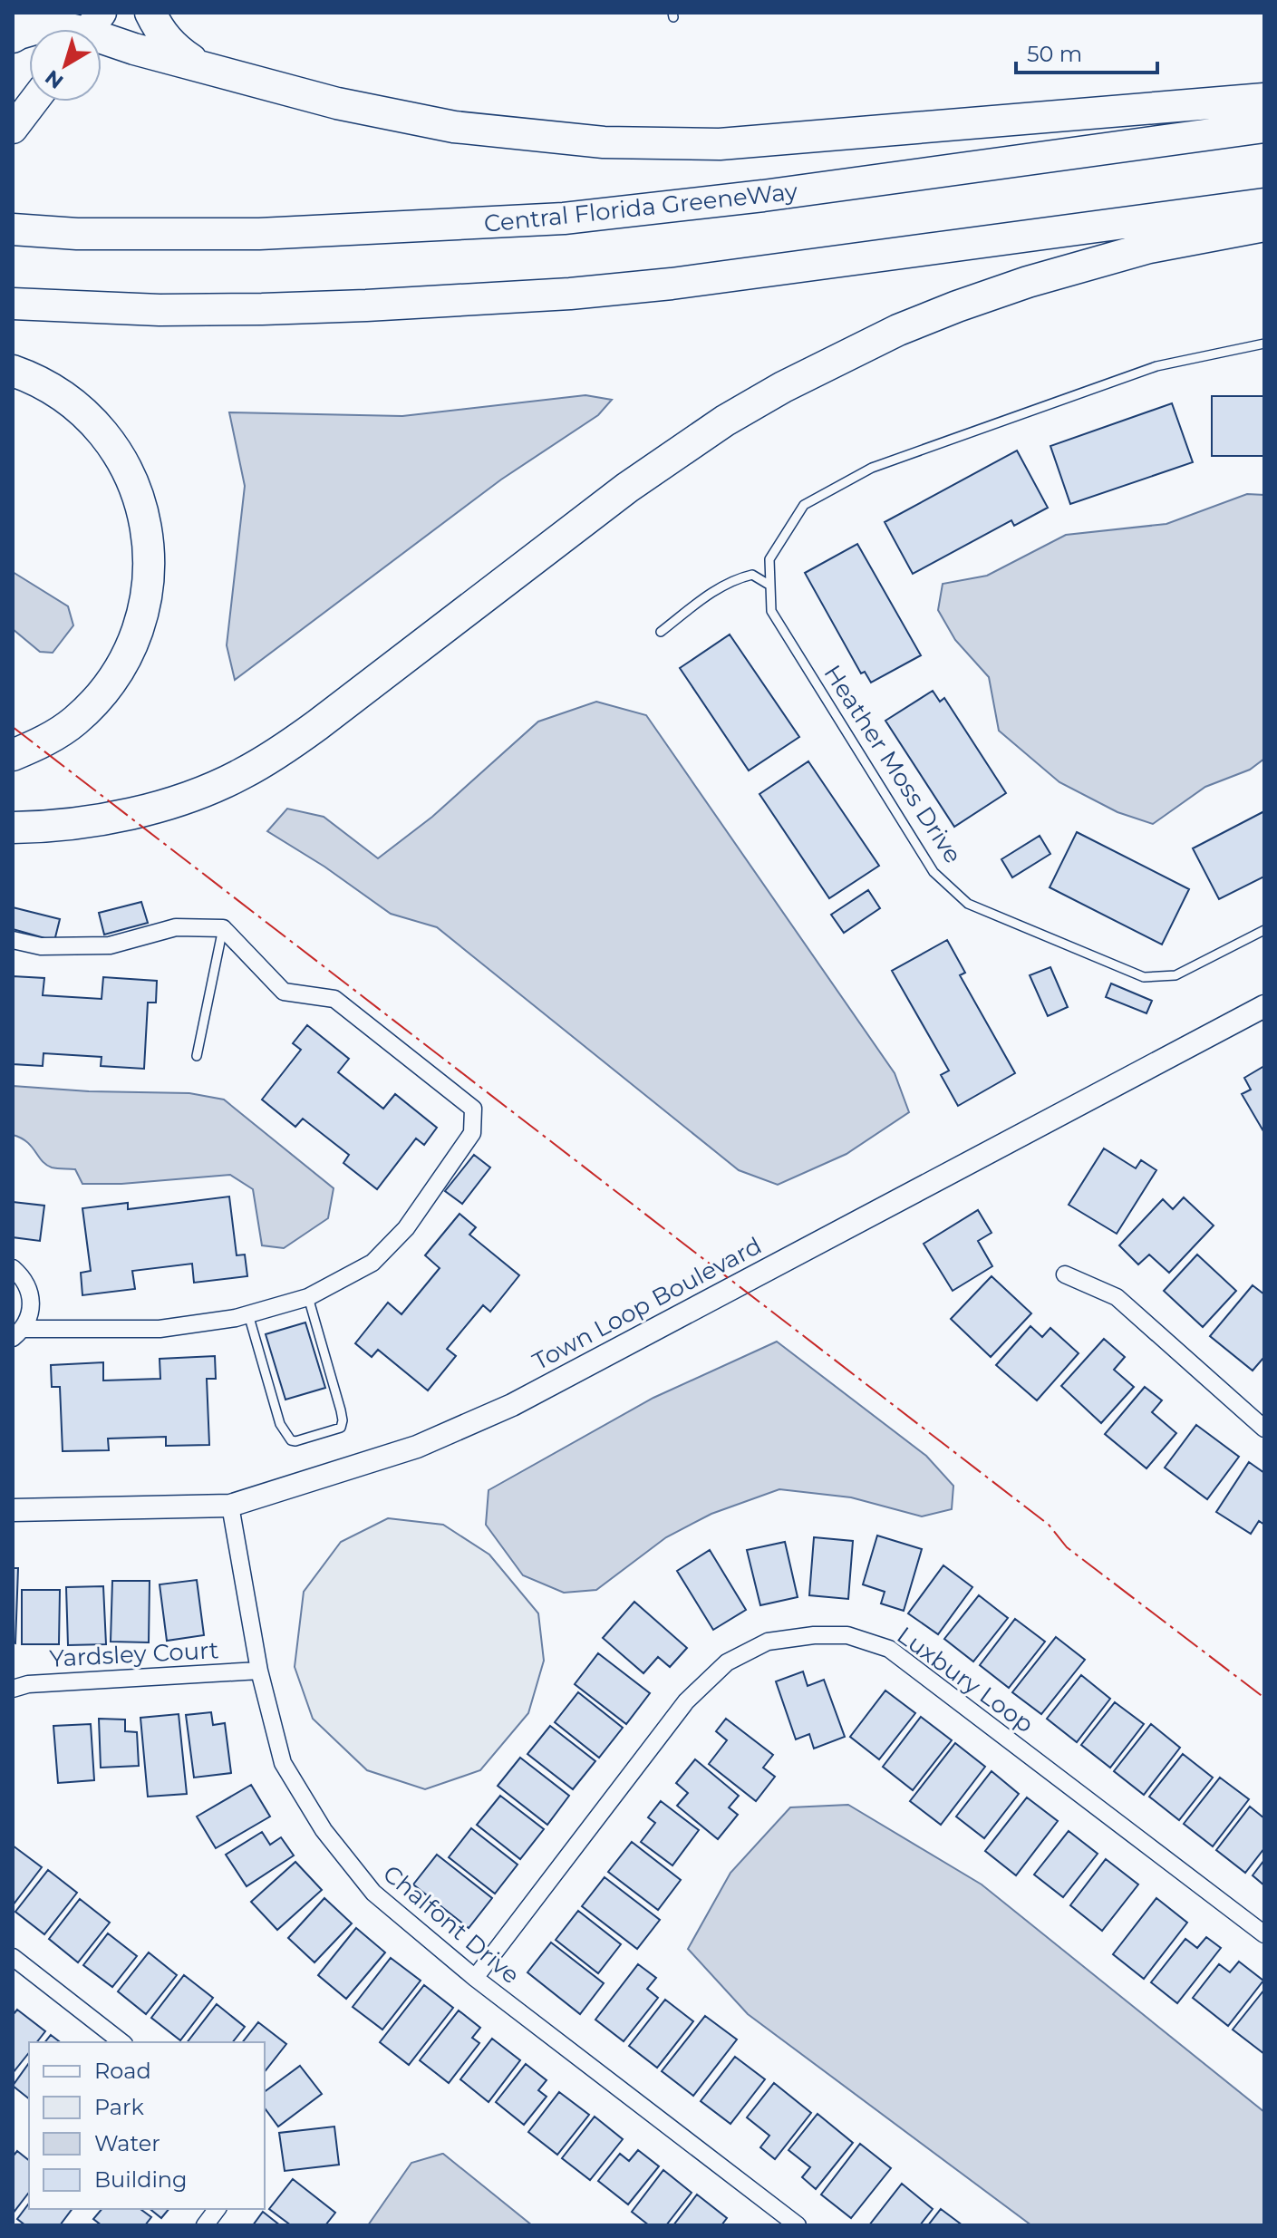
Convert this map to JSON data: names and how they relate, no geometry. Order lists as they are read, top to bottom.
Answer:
{
  "streets": {
    "highway": ["Central Florida GreeneWay"],
    "street": [
      "Town Loop Boulevard",
      "Yardsley Court",
      "Luxbury Loop",
      "Chalfont Drive"
    ],
    "lane": ["Heather Moss Drive"]
  },
  "crossings": [
    ["Town Loop Boulevard", "Chalfont Drive"],
    ["Yardsley Court", "Chalfont Drive"],
    ["Luxbury Loop", "Chalfont Drive"]
  ],
  "legend": [
    "Road",
    "Park",
    "Water",
    "Building"
  ],
  "scale_bar": "50 m",
  "north": "bottom left"
}
